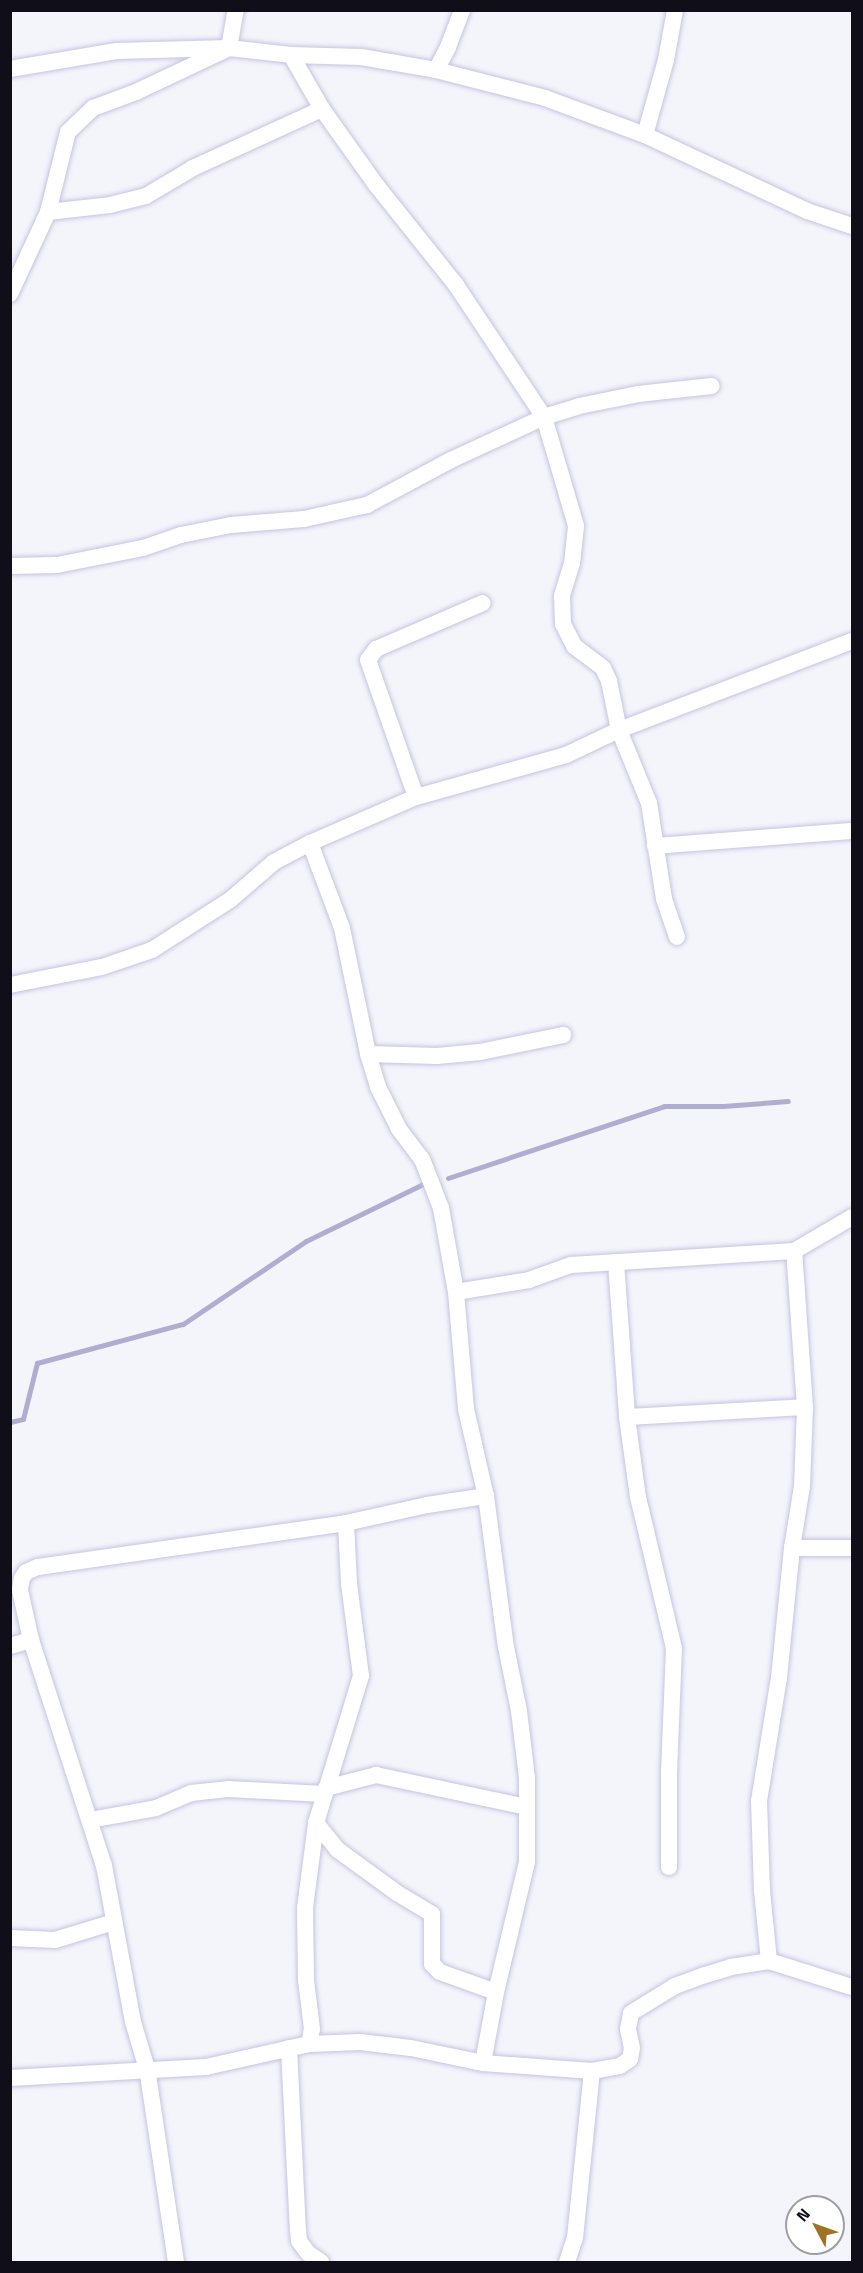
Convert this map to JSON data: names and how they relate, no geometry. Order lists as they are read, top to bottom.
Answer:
{
  "north": "top left"
}
